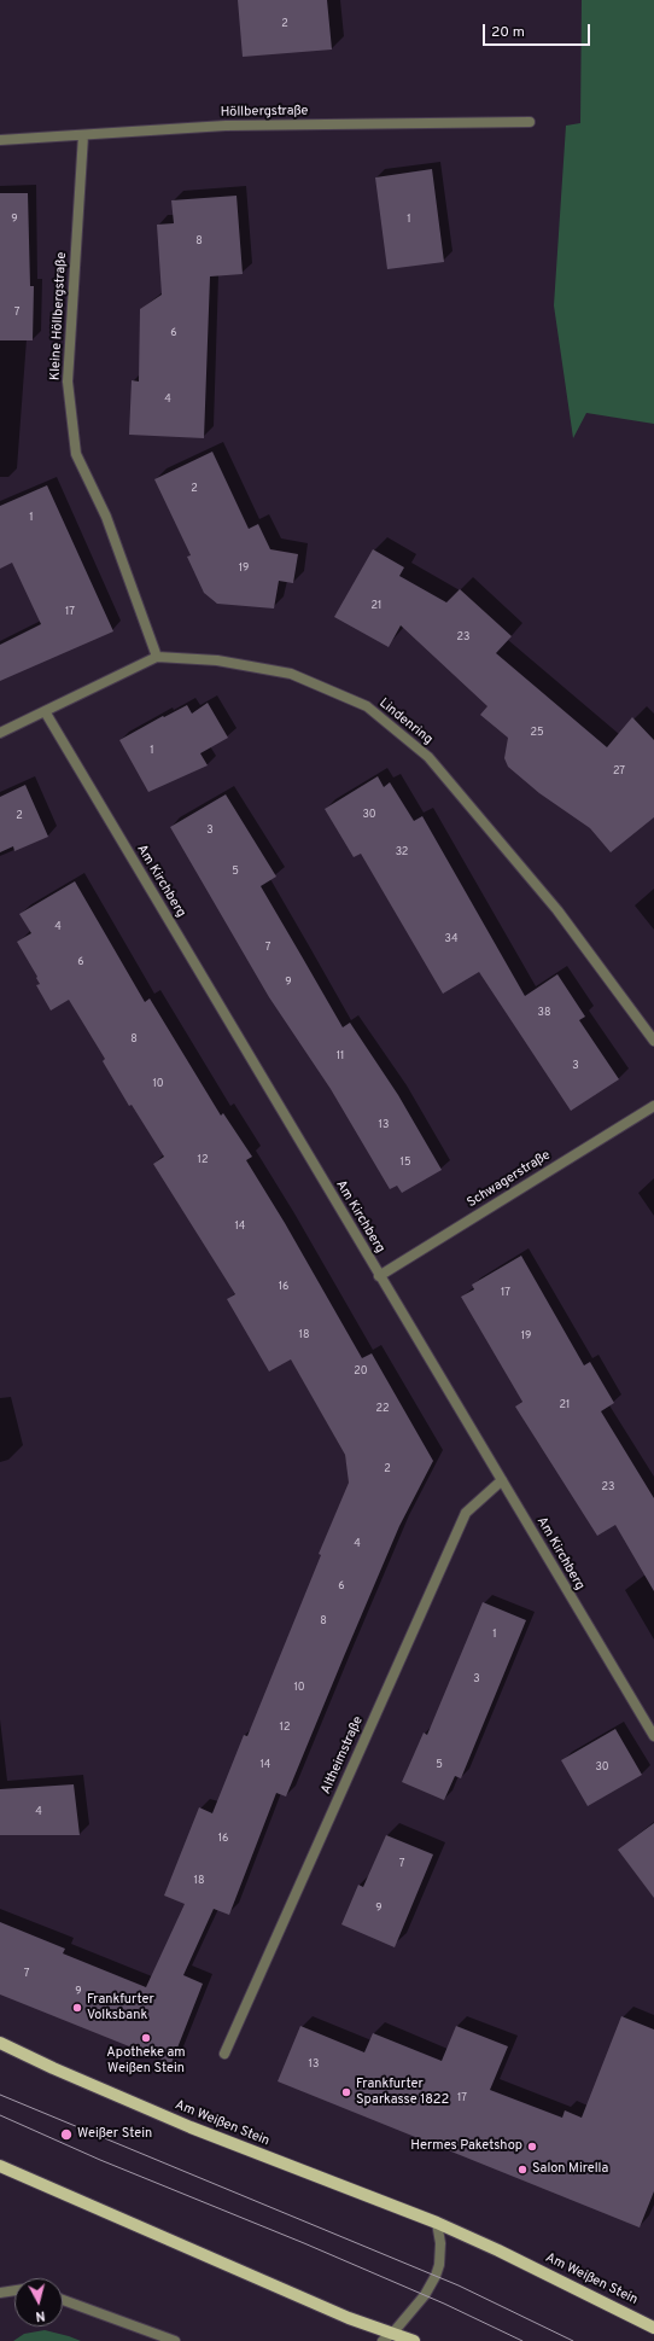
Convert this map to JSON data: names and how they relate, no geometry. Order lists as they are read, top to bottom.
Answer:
{
  "streets": {
    "main road": ["Am Weißen Stein"],
    "street": [
      "Höllbergstraße",
      "Kleine Höllbergstraße",
      "Lindenring",
      "Am Kirchberg",
      "Schwagerstraße",
      "Altheimstraße"
    ]
  },
  "crossings": [
    ["Höllbergstraße", "Kleine Höllbergstraße"],
    ["Kleine Höllbergstraße", "Lindenring"],
    ["Lindenring", "Am Kirchberg"],
    ["Am Kirchberg", "Schwagerstraße"],
    ["Am Kirchberg", "Altheimstraße"]
  ],
  "places": [
    "Frankfurter Volksbank",
    "Apotheke am Weißen Stein",
    "Frankfurter Sparkasse 1822",
    "Weißer Stein",
    "Hermes Paketshop",
    "Salon Mirella"
  ],
  "house_numbers": [
    "2",
    "9",
    "1",
    "8",
    "7",
    "6",
    "4",
    "2",
    "1",
    "19",
    "21",
    "17",
    "23",
    "25",
    "1",
    "27",
    "30",
    "2",
    "3",
    "32",
    "5",
    "4",
    "34",
    "7",
    "6",
    "9",
    "38",
    "8",
    "11",
    "3",
    "10",
    "13",
    "12",
    "15",
    "14",
    "16",
    "17",
    "18",
    "19",
    "20",
    "21",
    "22",
    "2",
    "23",
    "4",
    "6",
    "8",
    "1",
    "3",
    "10",
    "12",
    "14",
    "5",
    "30",
    "4",
    "16",
    "7",
    "18",
    "9",
    "7",
    "9",
    "13",
    "17"
  ],
  "scale_bar": "20 m",
  "north": "bottom"
}
